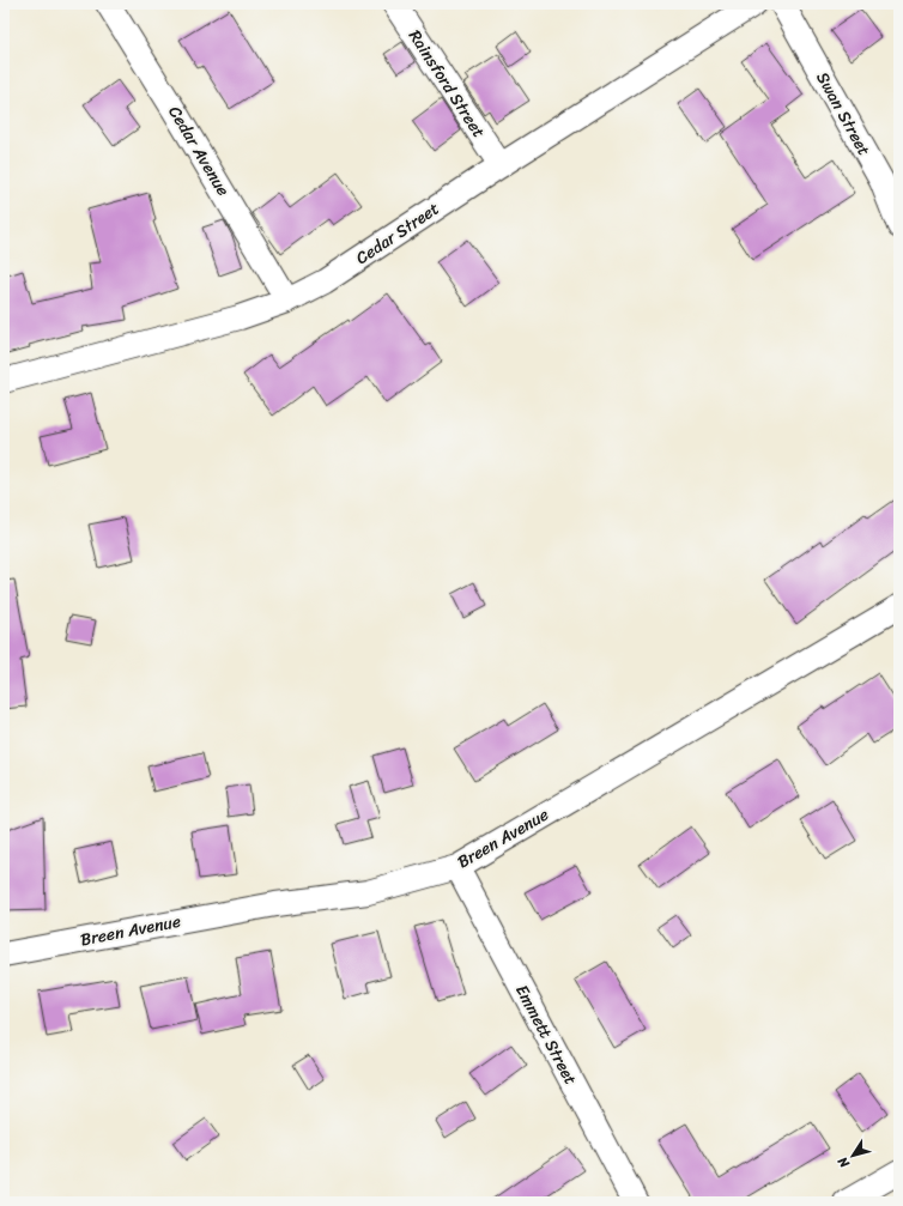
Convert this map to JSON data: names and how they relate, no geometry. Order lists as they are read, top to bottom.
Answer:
{
  "streets": {
    "street": [
      "Rainsford Street",
      "Swan Street",
      "Cedar Avenue",
      "Cedar Street",
      "Breen Avenue",
      "Emmett Street"
    ]
  },
  "crossings": [
    ["Rainsford Street", "Cedar Street"],
    ["Cedar Avenue", "Cedar Street"],
    ["Breen Avenue", "Emmett Street"]
  ],
  "north": "bottom left"
}
